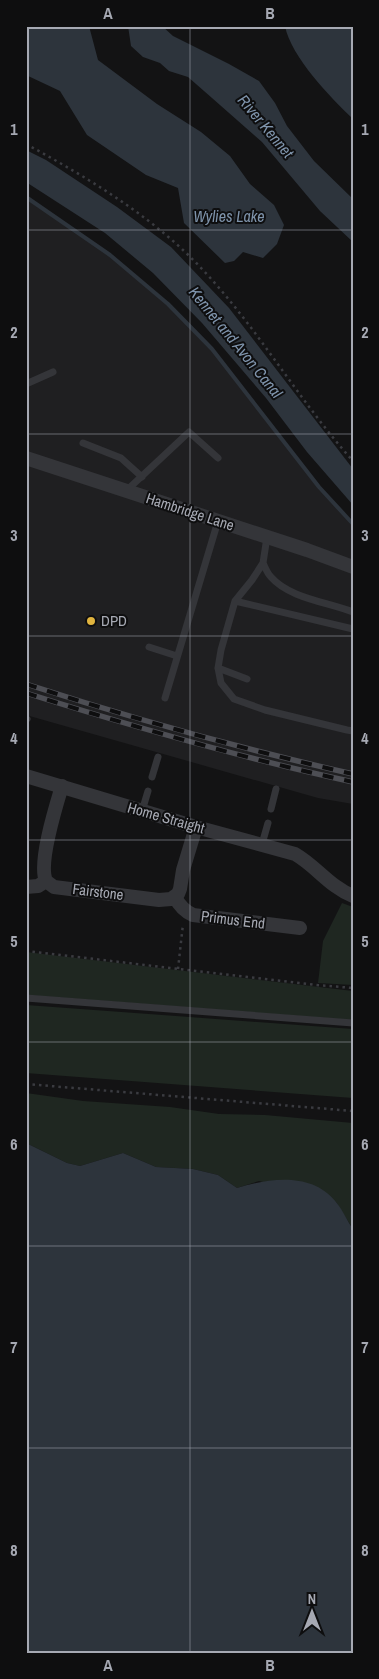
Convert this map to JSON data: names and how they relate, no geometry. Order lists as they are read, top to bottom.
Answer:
{
  "streets": {
    "street": [
      "Hambridge Lane",
      "Home Straight",
      "Fairstone",
      "Primus End"
    ]
  },
  "crossings": [
    ["Fairstone", "Primus End"]
  ],
  "water": ["River Kennet", "Wylies Lake", "Kennet and Avon Canal"],
  "places": ["DPD"],
  "north": "top",
  "grid": {
    "columns": ["A", "B"],
    "rows": [
      "1",
      "2",
      "3",
      "4",
      "5",
      "6",
      "7",
      "8"
    ]
  }
}
